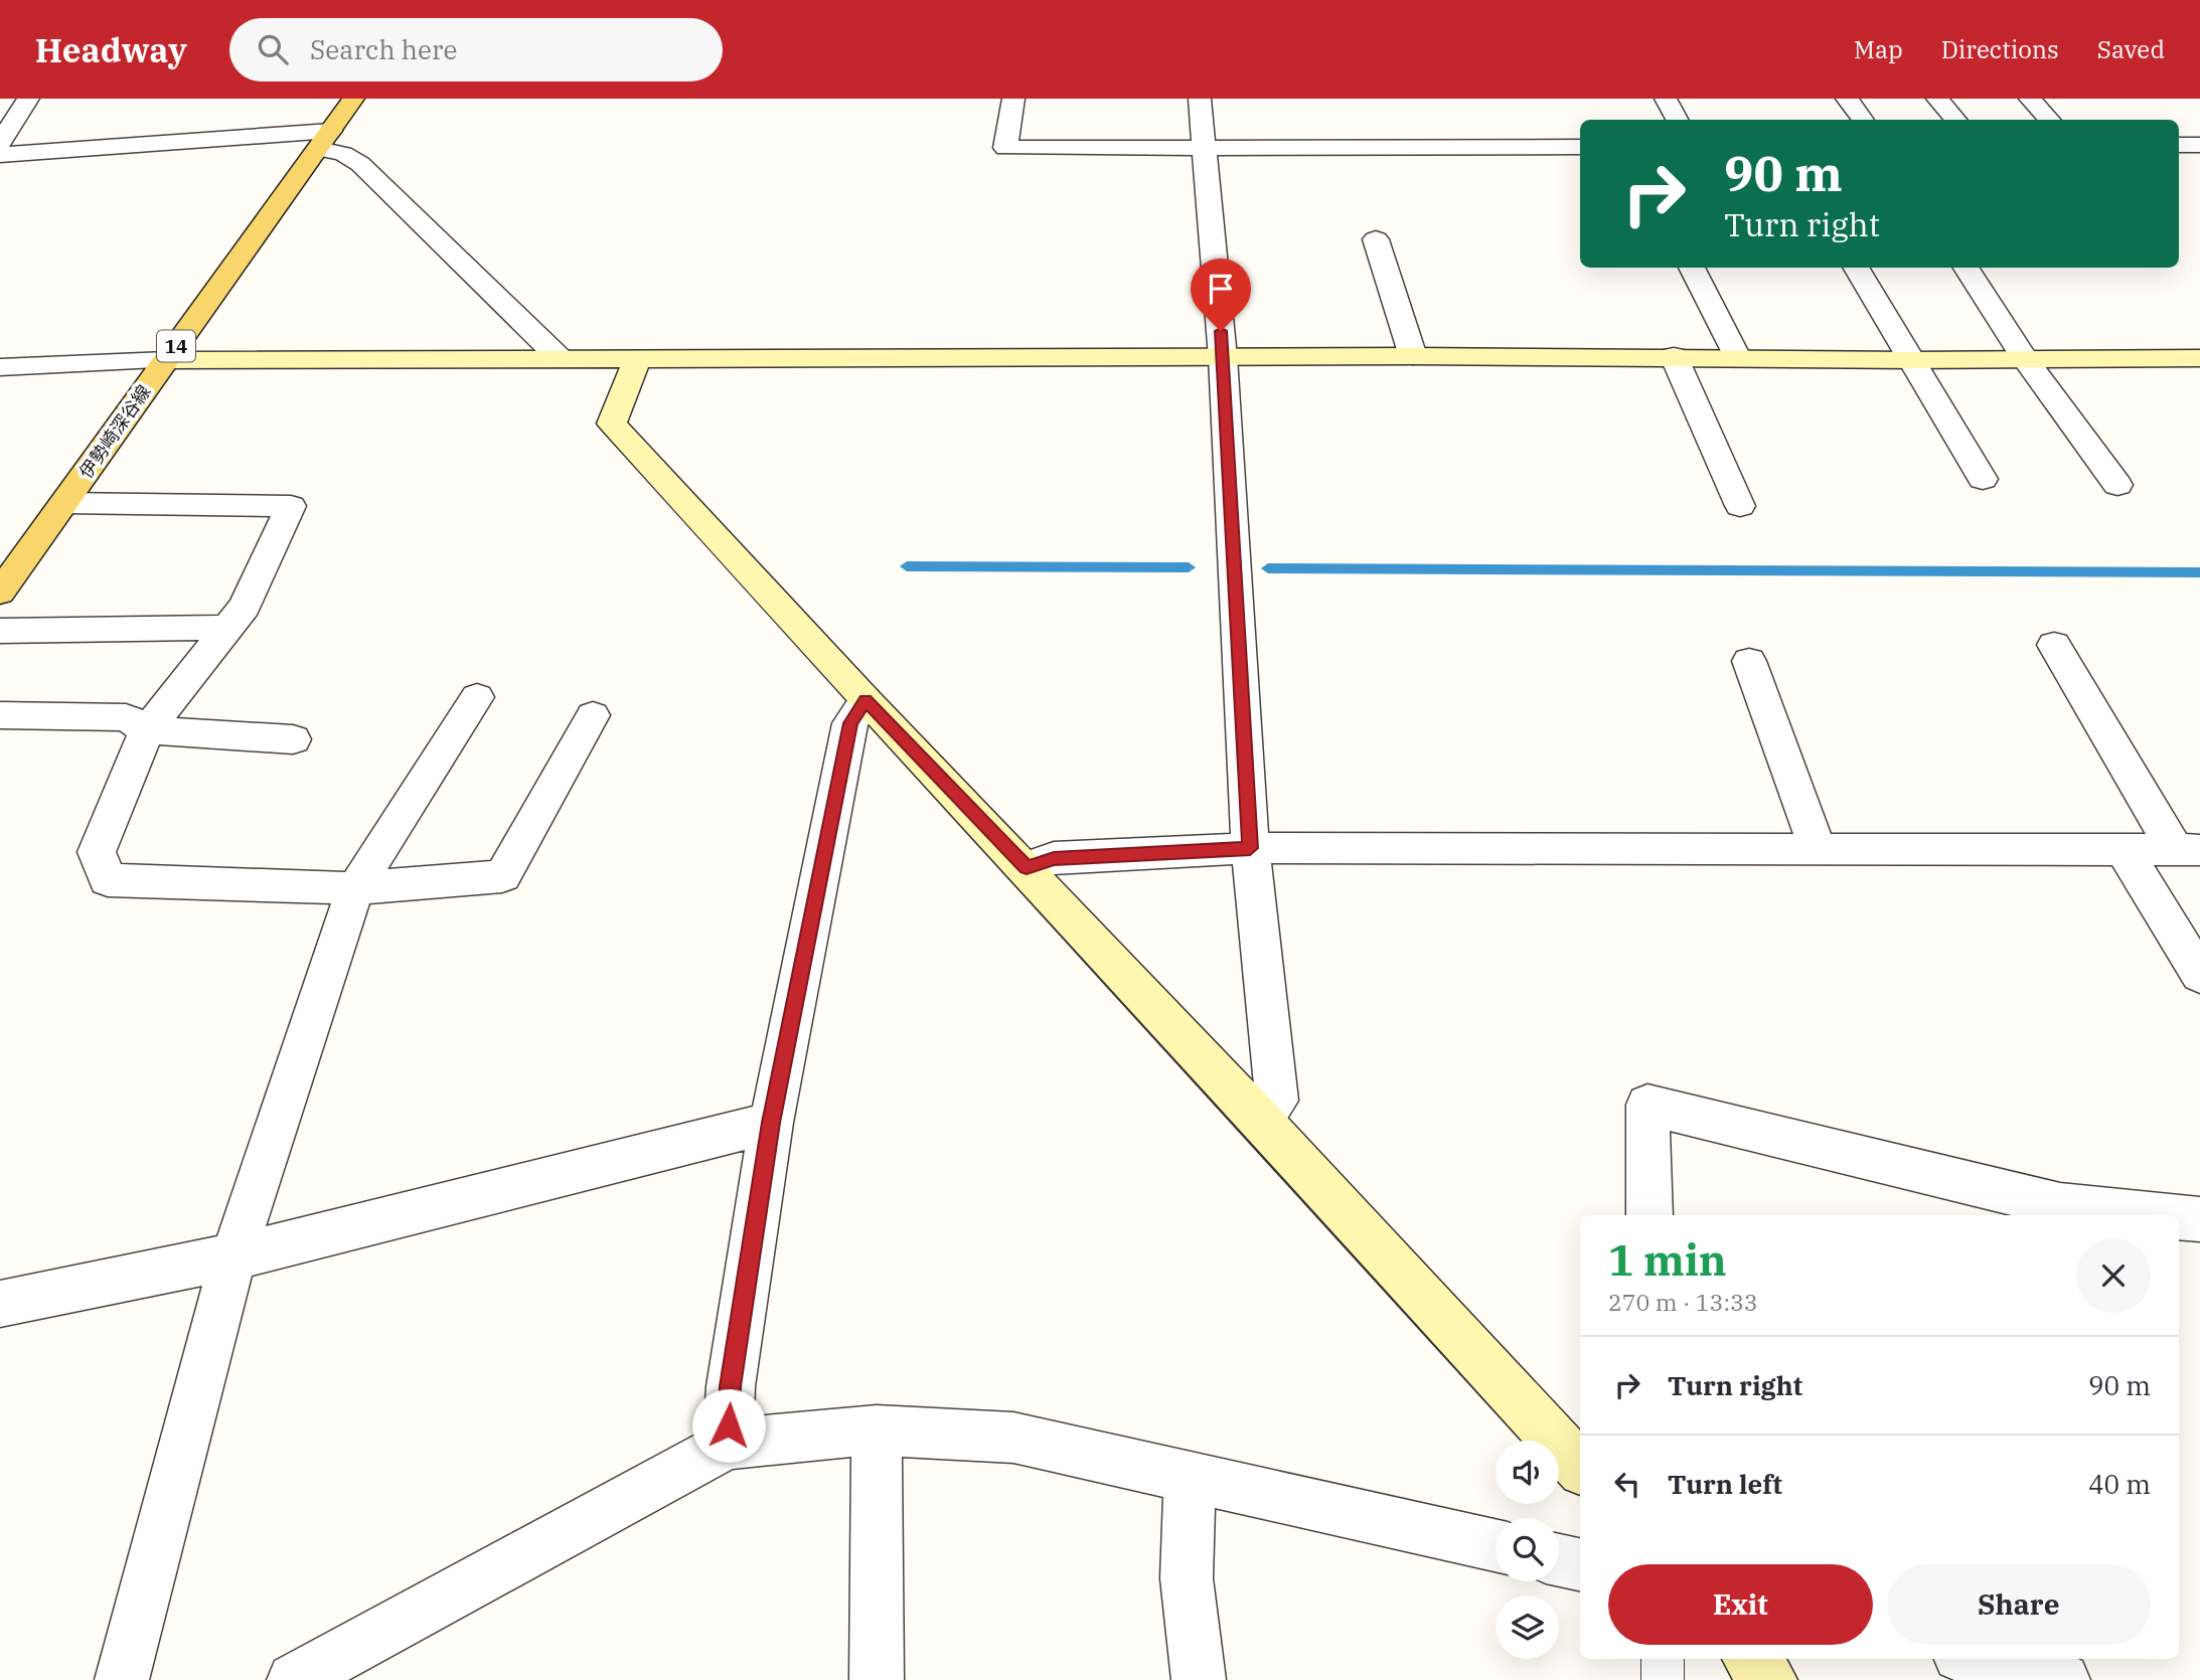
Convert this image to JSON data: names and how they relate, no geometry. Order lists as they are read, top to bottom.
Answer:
{
  "streets": {
    "main road": ["14", "伊勢崎深谷線"]
  },
  "page": {
    "header": "Headway",
    "search": "Search here",
    "nav": ["Map", "Directions", "Saved"],
    "turn": ["90 m", "Turn right"],
    "heading": ["1 min", "270 m · 13:33"],
    "list": [
      {
        "name": "Turn right",
        "value": "90 m"
      },
      {
        "name": "Turn left",
        "value": "40 m"
      }
    ],
    "buttons": ["Exit", "Share"]
  }
}
